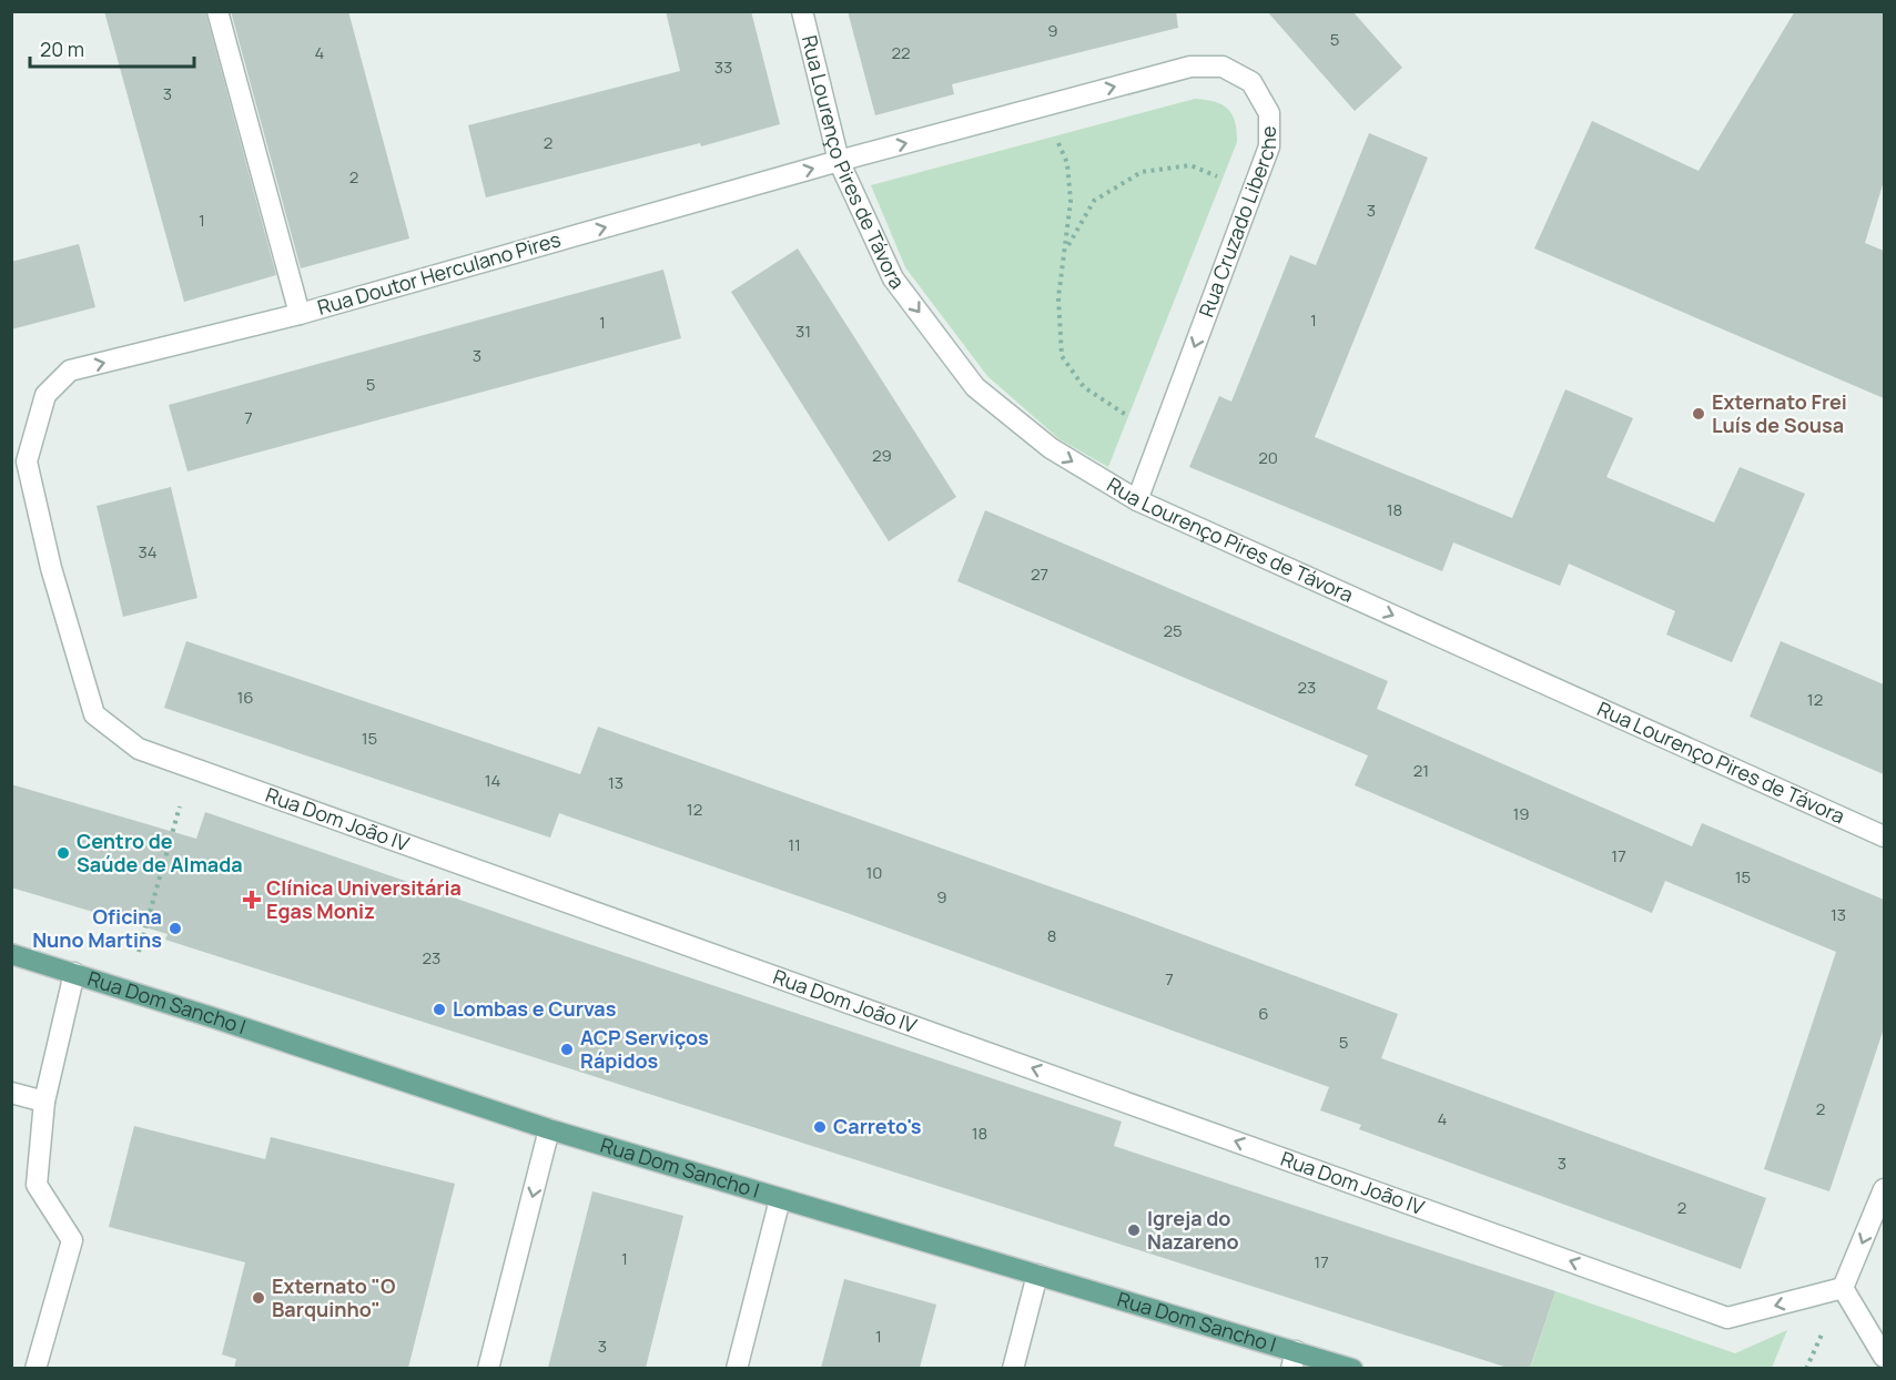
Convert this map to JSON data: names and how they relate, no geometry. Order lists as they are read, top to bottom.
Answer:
{
  "streets": {
    "main road": ["Rua Dom Sancho I"],
    "street": [
      "Rua Lourenço Pires de Távora",
      "Rua Cruzado Liberche",
      "Rua Doutor Herculano Pires",
      "Rua Dom João IV"
    ]
  },
  "crossings": [
    ["Rua Lourenço Pires de Távora", "Rua Cruzado Liberche"],
    ["Rua Lourenço Pires de Távora", "Rua Doutor Herculano Pires"],
    ["Rua Cruzado Liberche", "Rua Doutor Herculano Pires"],
    ["Rua Doutor Herculano Pires", "Rua Dom João IV"]
  ],
  "one_way": ["Rua Lourenço Pires de Távora", "Rua Doutor Herculano Pires", "Rua Dom João IV"],
  "places": {
    "other": [
      "Externato Frei Luís de Sousa",
      "Centro de Saúde de Almada",
      "Oficina Nuno Martins",
      "Lombas e Curvas",
      "ACP Serviços Rápidos",
      "Carreto's",
      "Igreja do Nazareno",
      "Externato \"O Barquinho\""
    ],
    "health": ["Clínica Universitária Egas Moniz"]
  },
  "house_numbers": [
    "9",
    "5",
    "4",
    "22",
    "33",
    "3",
    "2",
    "2",
    "3",
    "1",
    "1",
    "1",
    "31",
    "3",
    "5",
    "7",
    "29",
    "20",
    "18",
    "34",
    "27",
    "25",
    "23",
    "16",
    "12",
    "15",
    "21",
    "14",
    "13",
    "12",
    "19",
    "11",
    "17",
    "10",
    "15",
    "9",
    "13",
    "8",
    "23",
    "7",
    "6",
    "5",
    "2",
    "4",
    "18",
    "3",
    "2",
    "1",
    "17",
    "1",
    "3"
  ],
  "scale_bar": "20 m"
}
